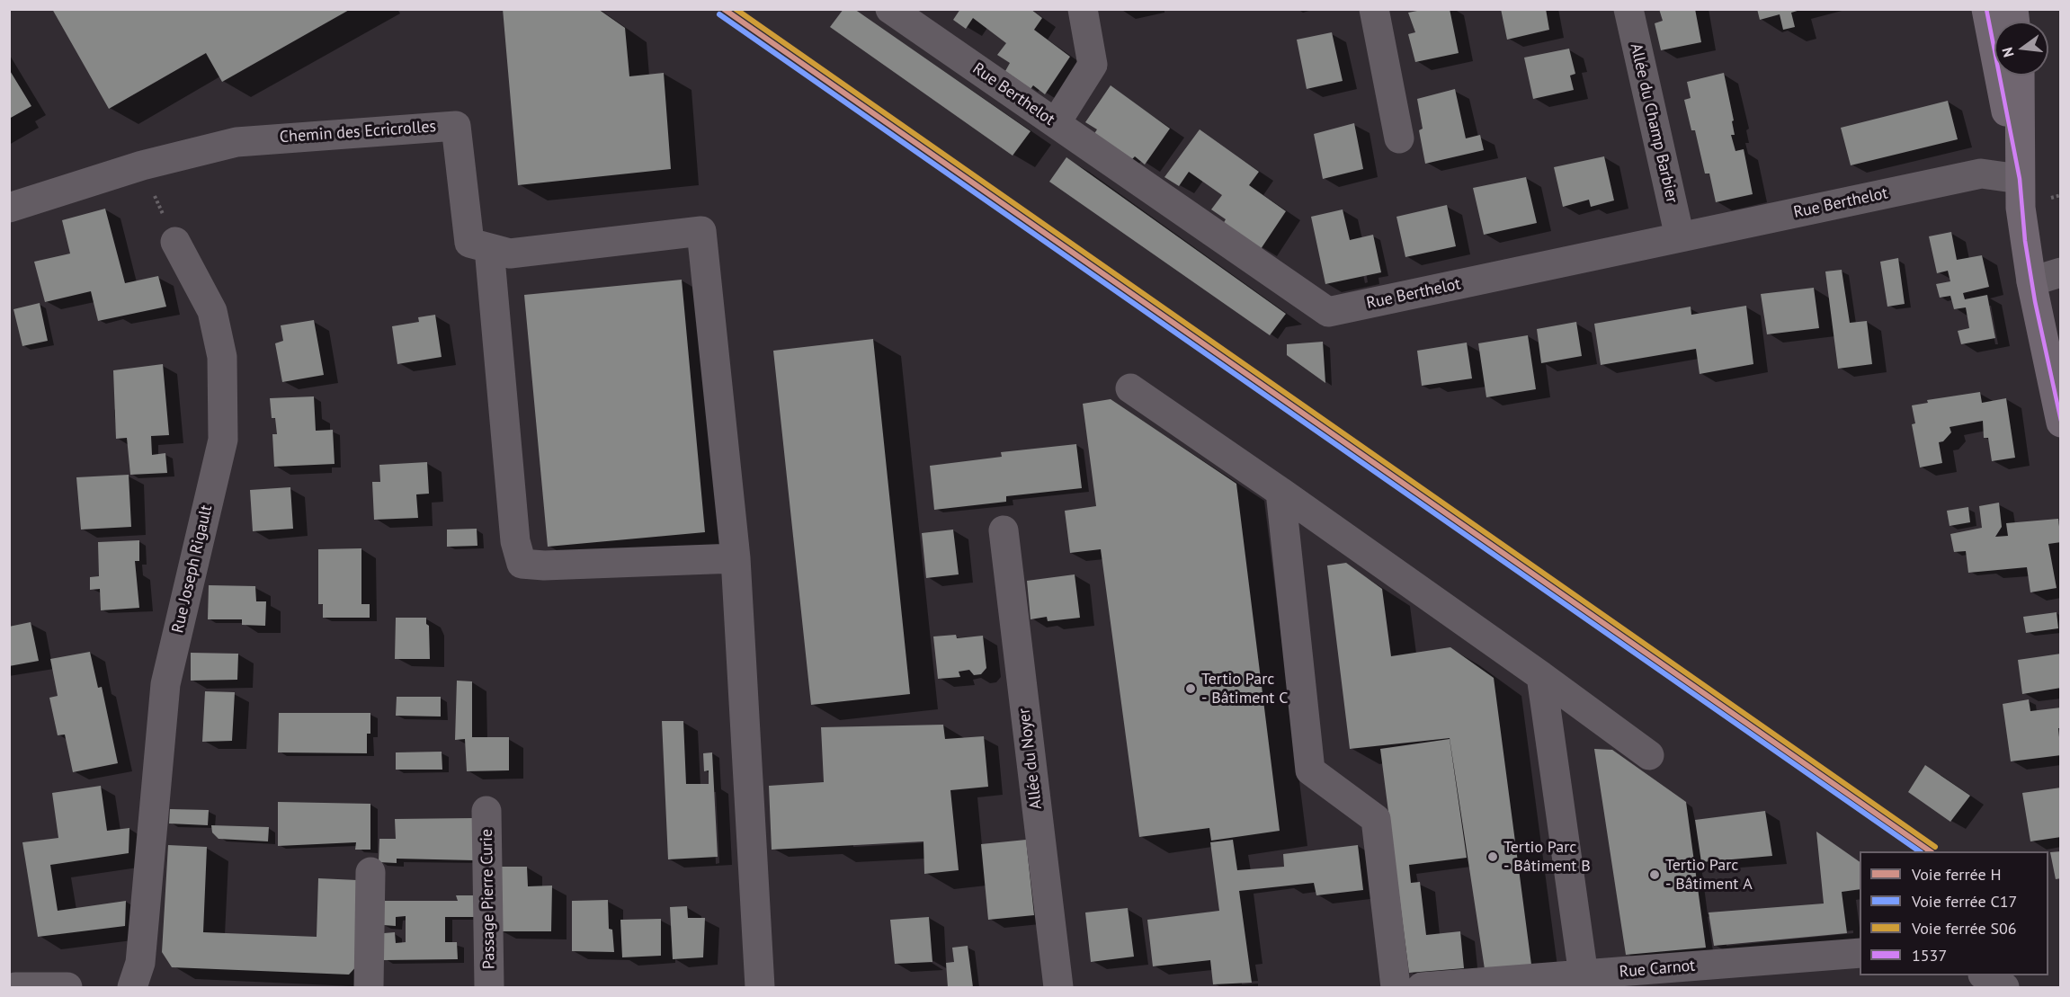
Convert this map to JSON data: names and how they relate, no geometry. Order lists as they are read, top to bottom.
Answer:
{
  "streets": {
    "street": [
      "Rue Berthelot",
      "Allée du Champ Barbier",
      "Chemin des Ecricrolles",
      "Rue Joseph Rigault",
      "Allée du Noyer",
      "Passage Pierre Curie",
      "Rue Carnot"
    ]
  },
  "crossings": [
    ["Rue Berthelot", "Allée du Champ Barbier"]
  ],
  "places": ["Tertio Parc - Bâtiment C", "Tertio Parc - Bâtiment B", "Tertio Parc - Bâtiment A"],
  "lines": [
    "rail line H",
    "rail line S06",
    "transit line 1537",
    "rail line C17"
  ],
  "legend": [
    "Voie ferrée H",
    "Voie ferrée C17",
    "Voie ferrée S06",
    "1537"
  ],
  "north": "left"
}
